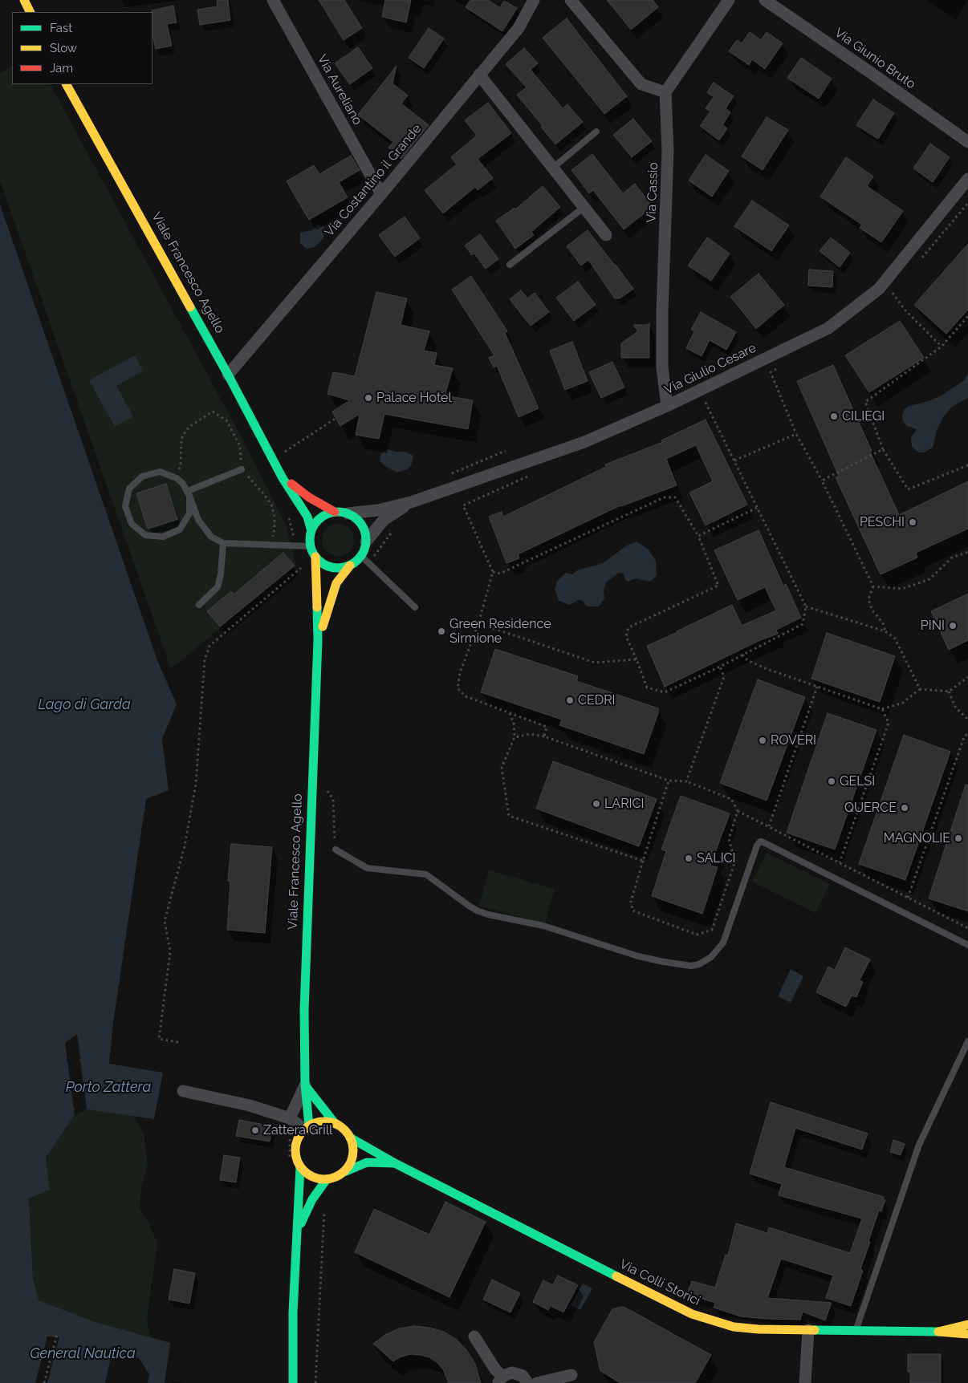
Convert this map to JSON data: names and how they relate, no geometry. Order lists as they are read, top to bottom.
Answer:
{
  "streets": {
    "main road": ["Viale Francesco Agello", "Via Colli Storici"],
    "street": [
      "Via Giunio Bruto",
      "Via Aureliano",
      "Via Costantino il Grande",
      "Via Cassio",
      "Via Giulio Cesare"
    ]
  },
  "crossings": [
    ["Via Aureliano", "Via Costantino il Grande"],
    ["Via Costantino il Grande", "Viale Francesco Agello"],
    ["Via Cassio", "Via Giulio Cesare"],
    ["Viale Francesco Agello", "Via Giulio Cesare"],
    ["Viale Francesco Agello", "Via Colli Storici"]
  ],
  "water": ["Lago di Garda", "Porto Zattera", "General Nautica"],
  "places": [
    "Palace Hotel",
    "CILIEGI",
    "PESCHI",
    "PINI",
    "Green Residence Sirmione",
    "CEDRI",
    "ROVERI",
    "GELSI",
    "LARICI",
    "QUERCE",
    "MAGNOLIE",
    "SALICI",
    "Zattera Grill"
  ],
  "legend": ["Fast", "Slow", "Jam"]
}
